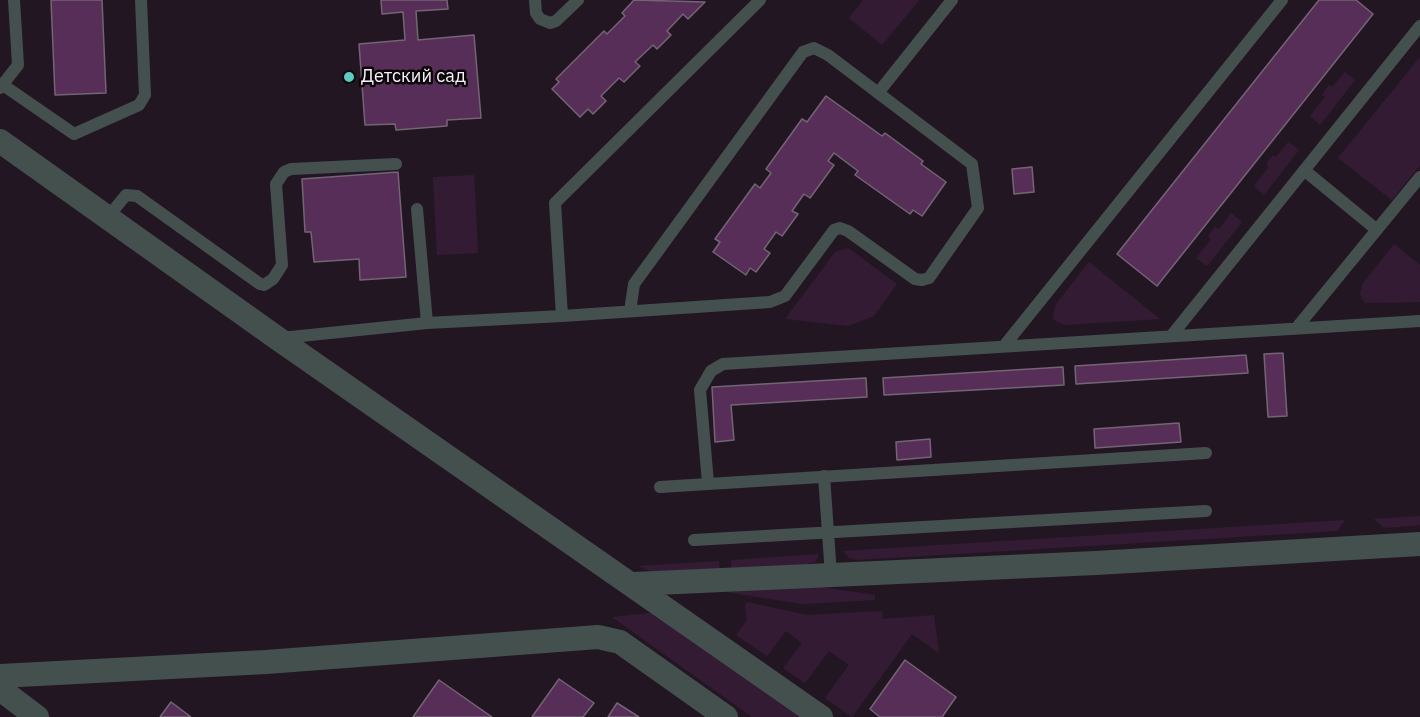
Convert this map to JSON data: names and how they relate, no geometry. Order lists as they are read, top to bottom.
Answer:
{
  "places": ["Детский сад"]
}
